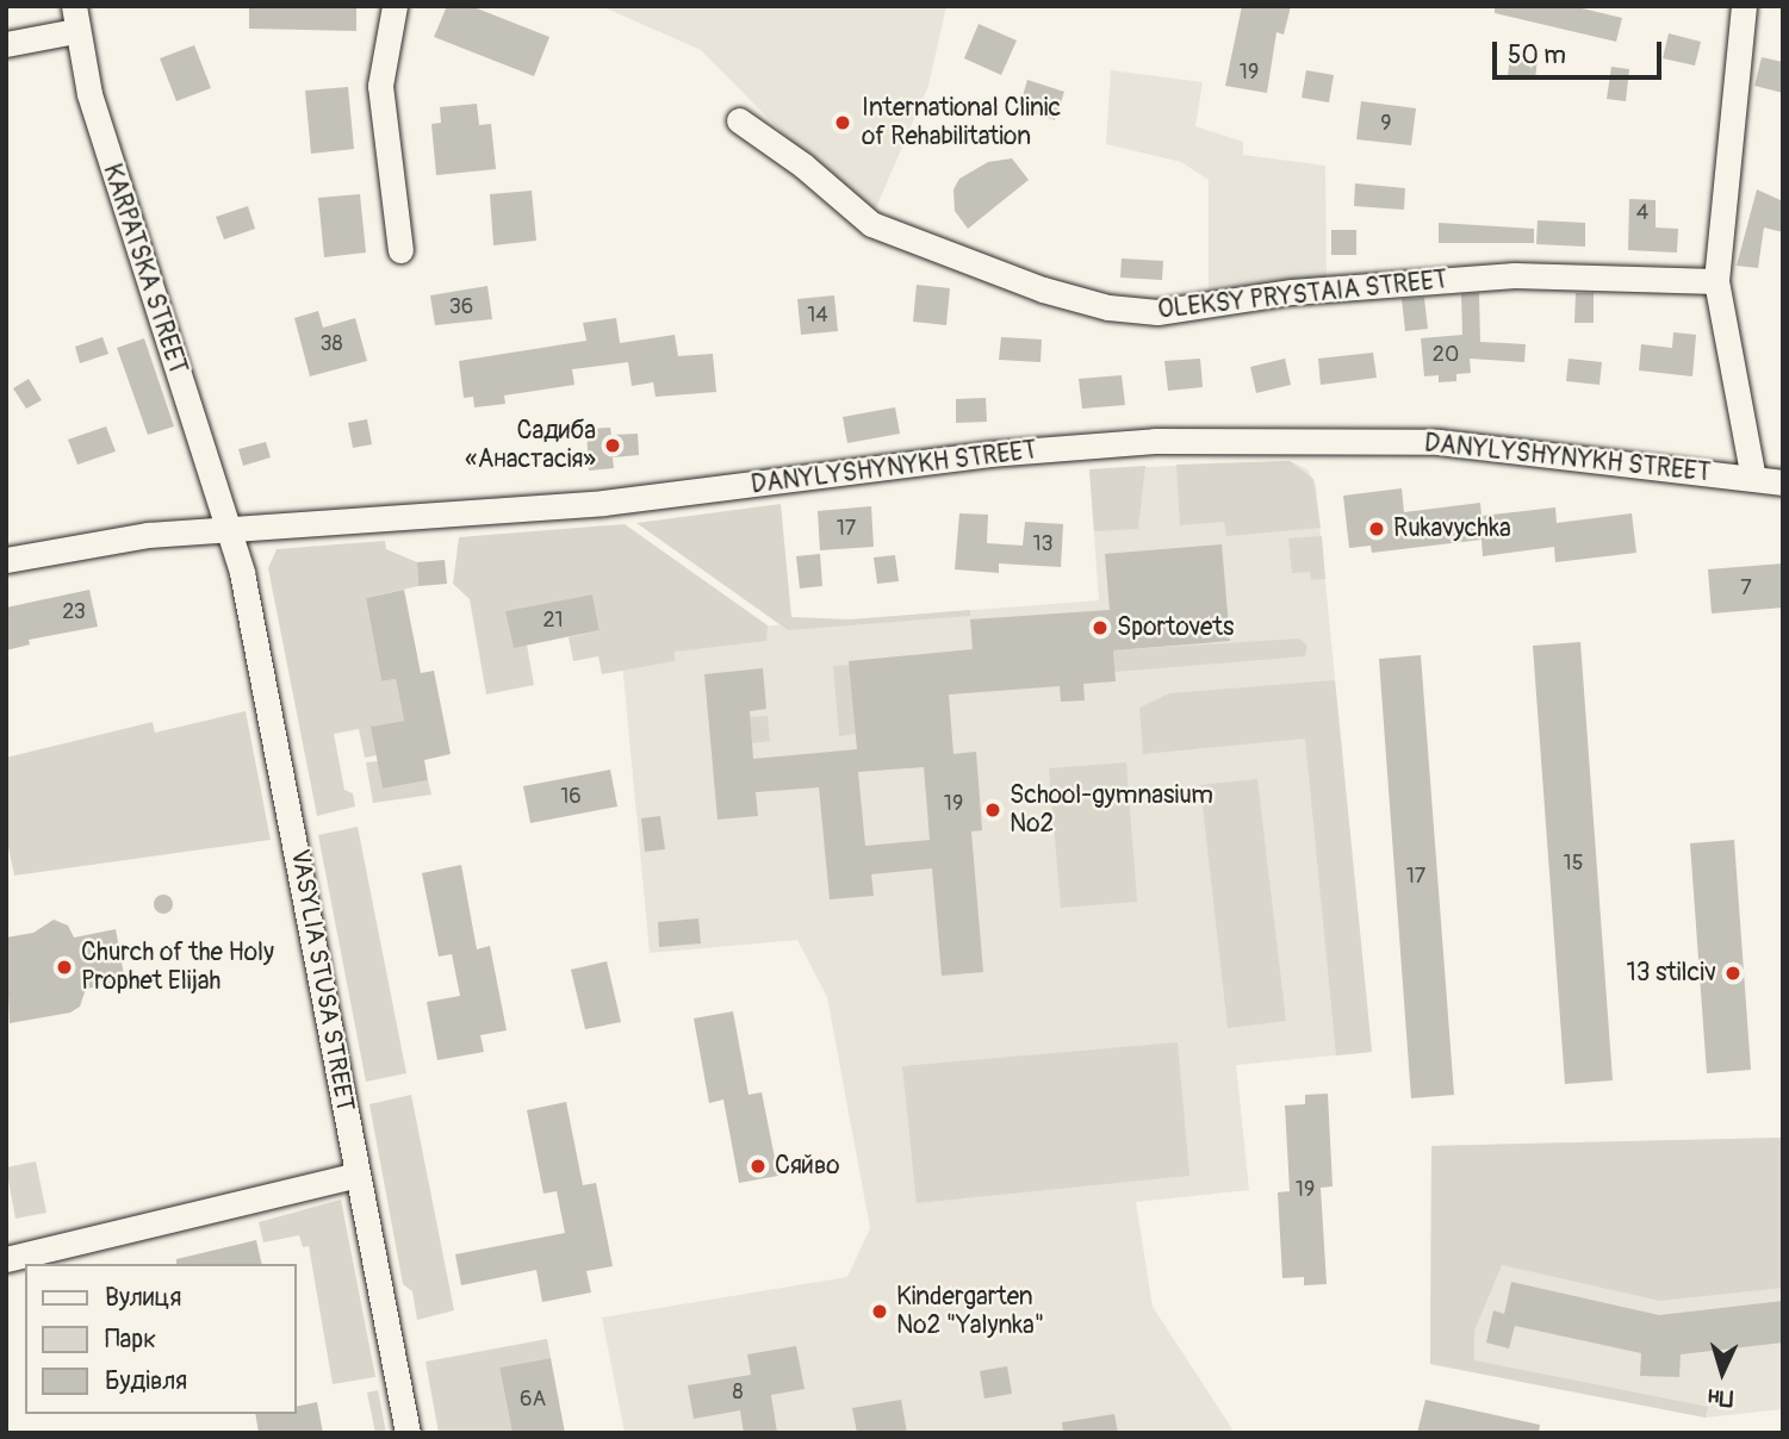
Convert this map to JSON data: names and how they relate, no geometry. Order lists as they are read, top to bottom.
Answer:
{
  "streets": {
    "street": [
      "KARPATSKA STREET",
      "OLEKSY PRYSTAIA STREET",
      "DANYLYSHYNYKH STREET",
      "VASYLIA STUSA STREET"
    ]
  },
  "crossings": [
    ["KARPATSKA STREET", "DANYLYSHYNYKH STREET"],
    ["KARPATSKA STREET", "VASYLIA STUSA STREET"],
    ["DANYLYSHYNYKH STREET", "VASYLIA STUSA STREET"]
  ],
  "places": [
    "International Clinic of Rehabilitation",
    "Садиба «Анастасія»",
    "Rukavychka",
    "Sportovets",
    "School-gymnasium №2",
    "Church of the Holy Prophet Elijah",
    "13 stilciv",
    "Сяйво",
    "Kindergarten №2 \"Yalynka\""
  ],
  "house_numbers": [
    "19",
    "9",
    "4",
    "36",
    "14",
    "38",
    "20",
    "17",
    "13",
    "7",
    "23",
    "21",
    "16",
    "19",
    "15",
    "17",
    "19",
    "8",
    "6А"
  ],
  "legend": ["Вулиця", "Парк", "Будівля"],
  "scale_bar": "50 m",
  "north": "bottom"
}
